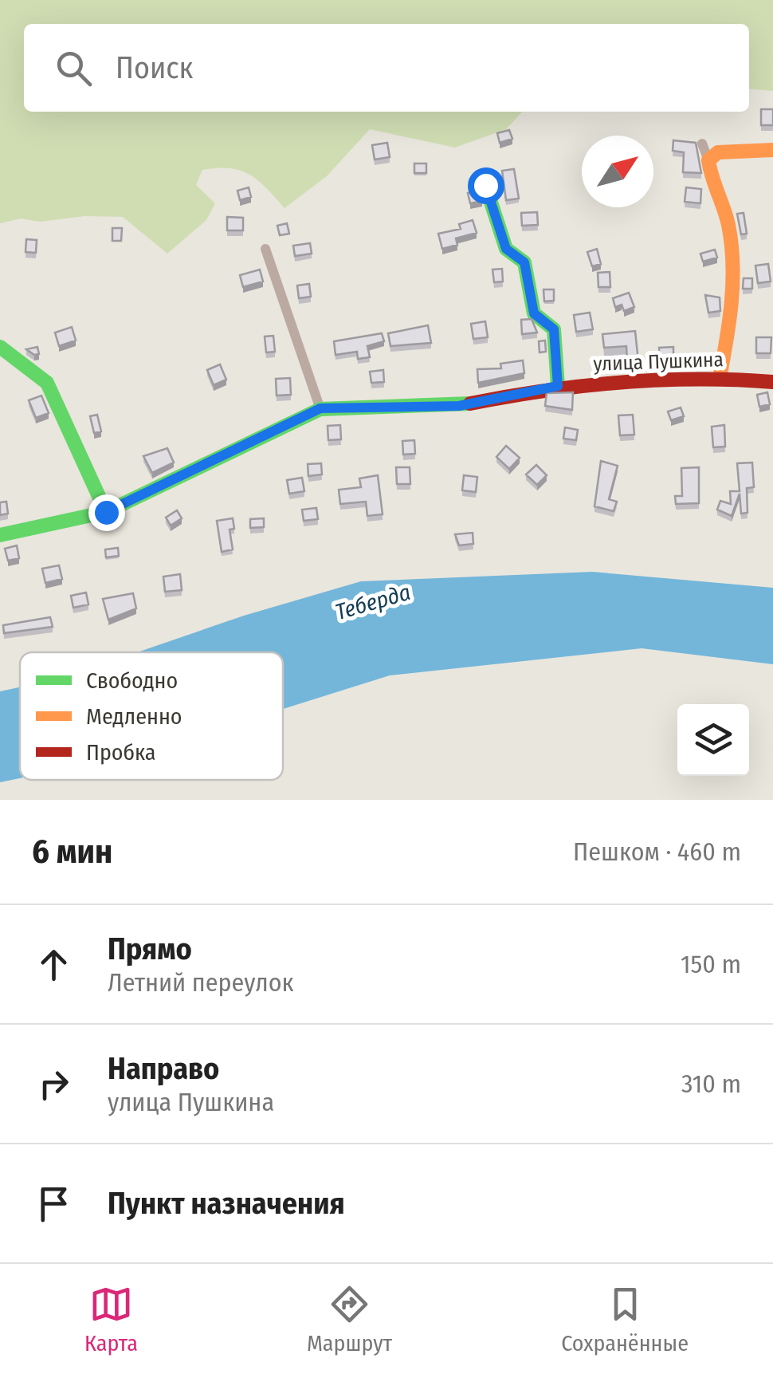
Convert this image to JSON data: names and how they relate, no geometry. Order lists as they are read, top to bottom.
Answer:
{
  "streets": {
    "street": ["улица Пушкина"]
  },
  "water": ["Теберда"],
  "legend": ["Свободно", "Медленно", "Пробка"],
  "north": "top right",
  "page": {
    "search": "Поиск",
    "heading": ["6 мин", "Пешком · 460 m"],
    "list": [
      ["Прямо", "Летний переулок", "150 m"],
      ["Направо", "улица Пушкина", "310 m"],
      "Пункт назначения"
    ],
    "nav": ["Карта", "Маршрут", "Сохранённые"]
  }
}
